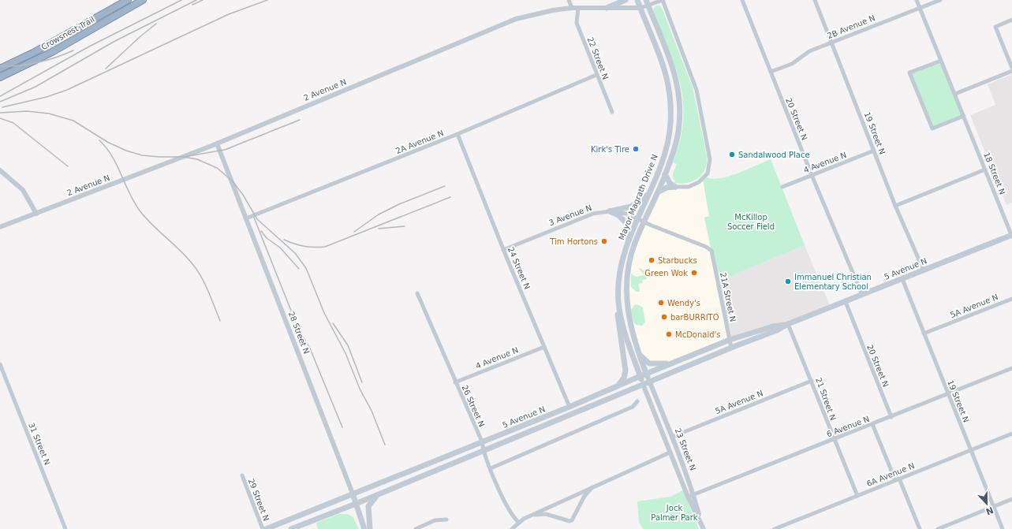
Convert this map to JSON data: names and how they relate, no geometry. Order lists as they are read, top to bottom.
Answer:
{
  "streets": {
    "highway": ["Crowsnest Trail"],
    "main road": ["Mayor Magrath Drive N", "5 Avenue N", "28 Street N"],
    "street": [
      "2B Avenue N",
      "22 Street N",
      "2 Avenue N",
      "20 Street N",
      "19 Street N",
      "2A Avenue N",
      "4 Avenue N",
      "18 Street N",
      "3 Avenue N",
      "24 Street N",
      "21A Street N",
      "5A Avenue N",
      "21 Street N",
      "26 Street N",
      "6 Avenue N",
      "31 Street N",
      "23 Street N",
      "6A Avenue N",
      "29 Street N"
    ]
  },
  "crossings": [
    ["2B Avenue N", "20 Street N"],
    ["2B Avenue N", "19 Street N"],
    ["2B Avenue N", "18 Street N"],
    ["22 Street N", "2 Avenue N"],
    ["22 Street N", "2A Avenue N"],
    ["2 Avenue N", "Mayor Magrath Drive N"],
    ["2 Avenue N", "28 Street N"],
    ["20 Street N", "4 Avenue N"],
    ["20 Street N", "5 Avenue N"],
    ["20 Street N", "6 Avenue N"],
    ["19 Street N", "4 Avenue N"],
    ["19 Street N", "5 Avenue N"],
    ["19 Street N", "5A Avenue N"],
    ["19 Street N", "6 Avenue N"],
    ["19 Street N", "6A Avenue N"],
    ["2A Avenue N", "24 Street N"],
    ["2A Avenue N", "28 Street N"],
    ["4 Avenue N", "24 Street N"],
    ["4 Avenue N", "26 Street N"],
    ["18 Street N", "5 Avenue N"],
    ["Mayor Magrath Drive N", "3 Avenue N"],
    ["Mayor Magrath Drive N", "5 Avenue N"],
    ["Mayor Magrath Drive N", "23 Street N"],
    ["3 Avenue N", "24 Street N"],
    ["3 Avenue N", "21A Street N"],
    ["24 Street N", "5 Avenue N"],
    ["5 Avenue N", "21A Street N"],
    ["5 Avenue N", "28 Street N"],
    ["5 Avenue N", "21 Street N"],
    ["5 Avenue N", "26 Street N"],
    ["5 Avenue N", "23 Street N"],
    ["5A Avenue N", "21 Street N"],
    ["5A Avenue N", "23 Street N"],
    ["21 Street N", "6 Avenue N"],
    ["21 Street N", "6A Avenue N"],
    ["6 Avenue N", "23 Street N"]
  ],
  "parks": ["McKillop Soccer Field", "Jock Palmer Park"],
  "places": [
    "Kirk's Tire",
    "Sandalwood Place",
    "Tim Hortons",
    "Starbucks",
    "Green Wok",
    "Immanuel Christian Elementary School",
    "Wendy's",
    "barBURRITO",
    "McDonald's"
  ],
  "north": "bottom"
}
